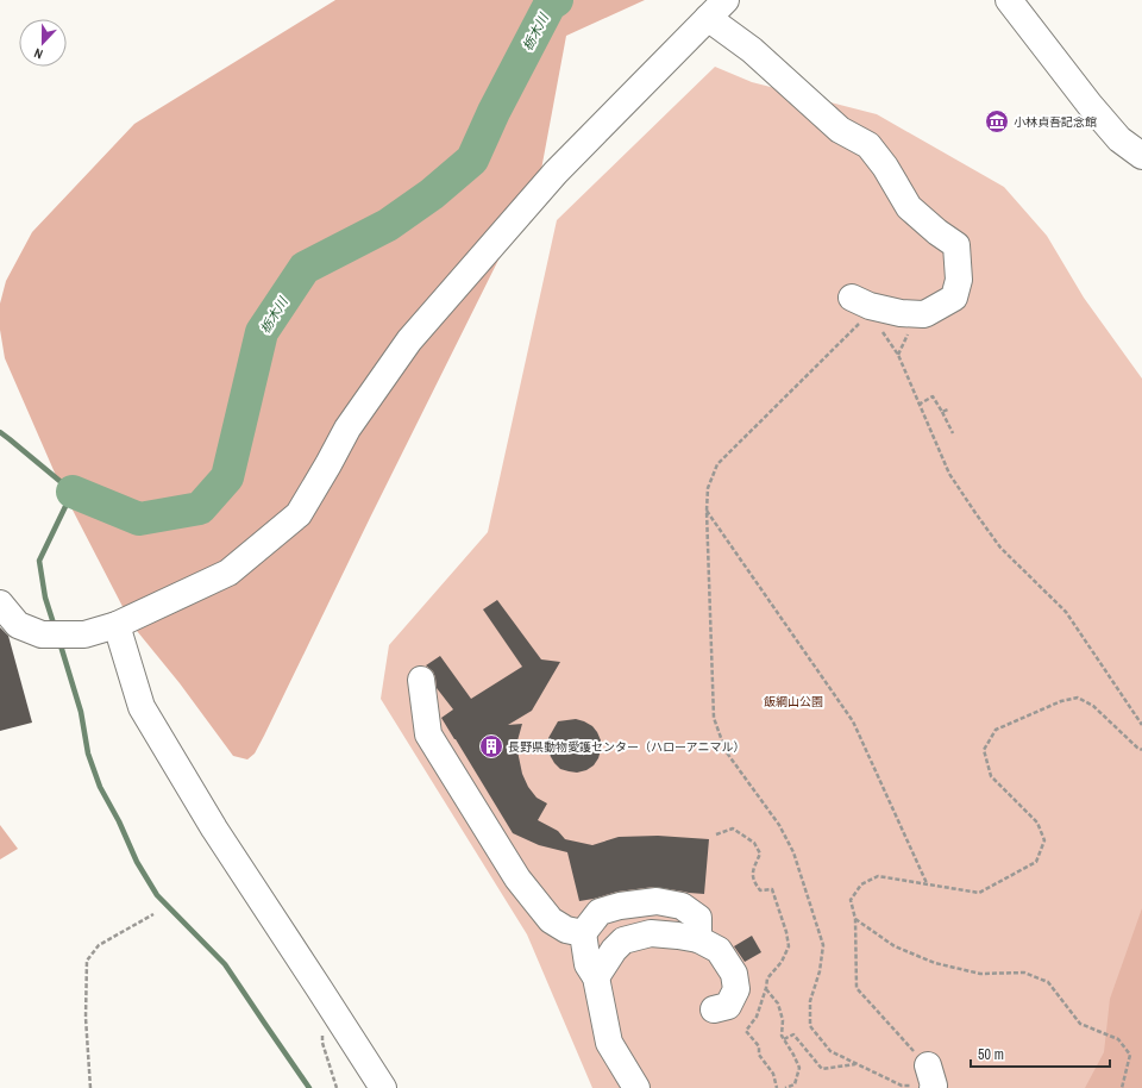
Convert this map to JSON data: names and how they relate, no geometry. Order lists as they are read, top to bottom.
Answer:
{
  "water": ["栃木川"],
  "parks": ["飯綱山公園"],
  "places": {
    "museum": ["小林貞吾記念館"],
    "building": ["長野県動物愛護センター（ハローアニマル）"]
  },
  "scale_bar": "50 m",
  "north": "bottom"
}
